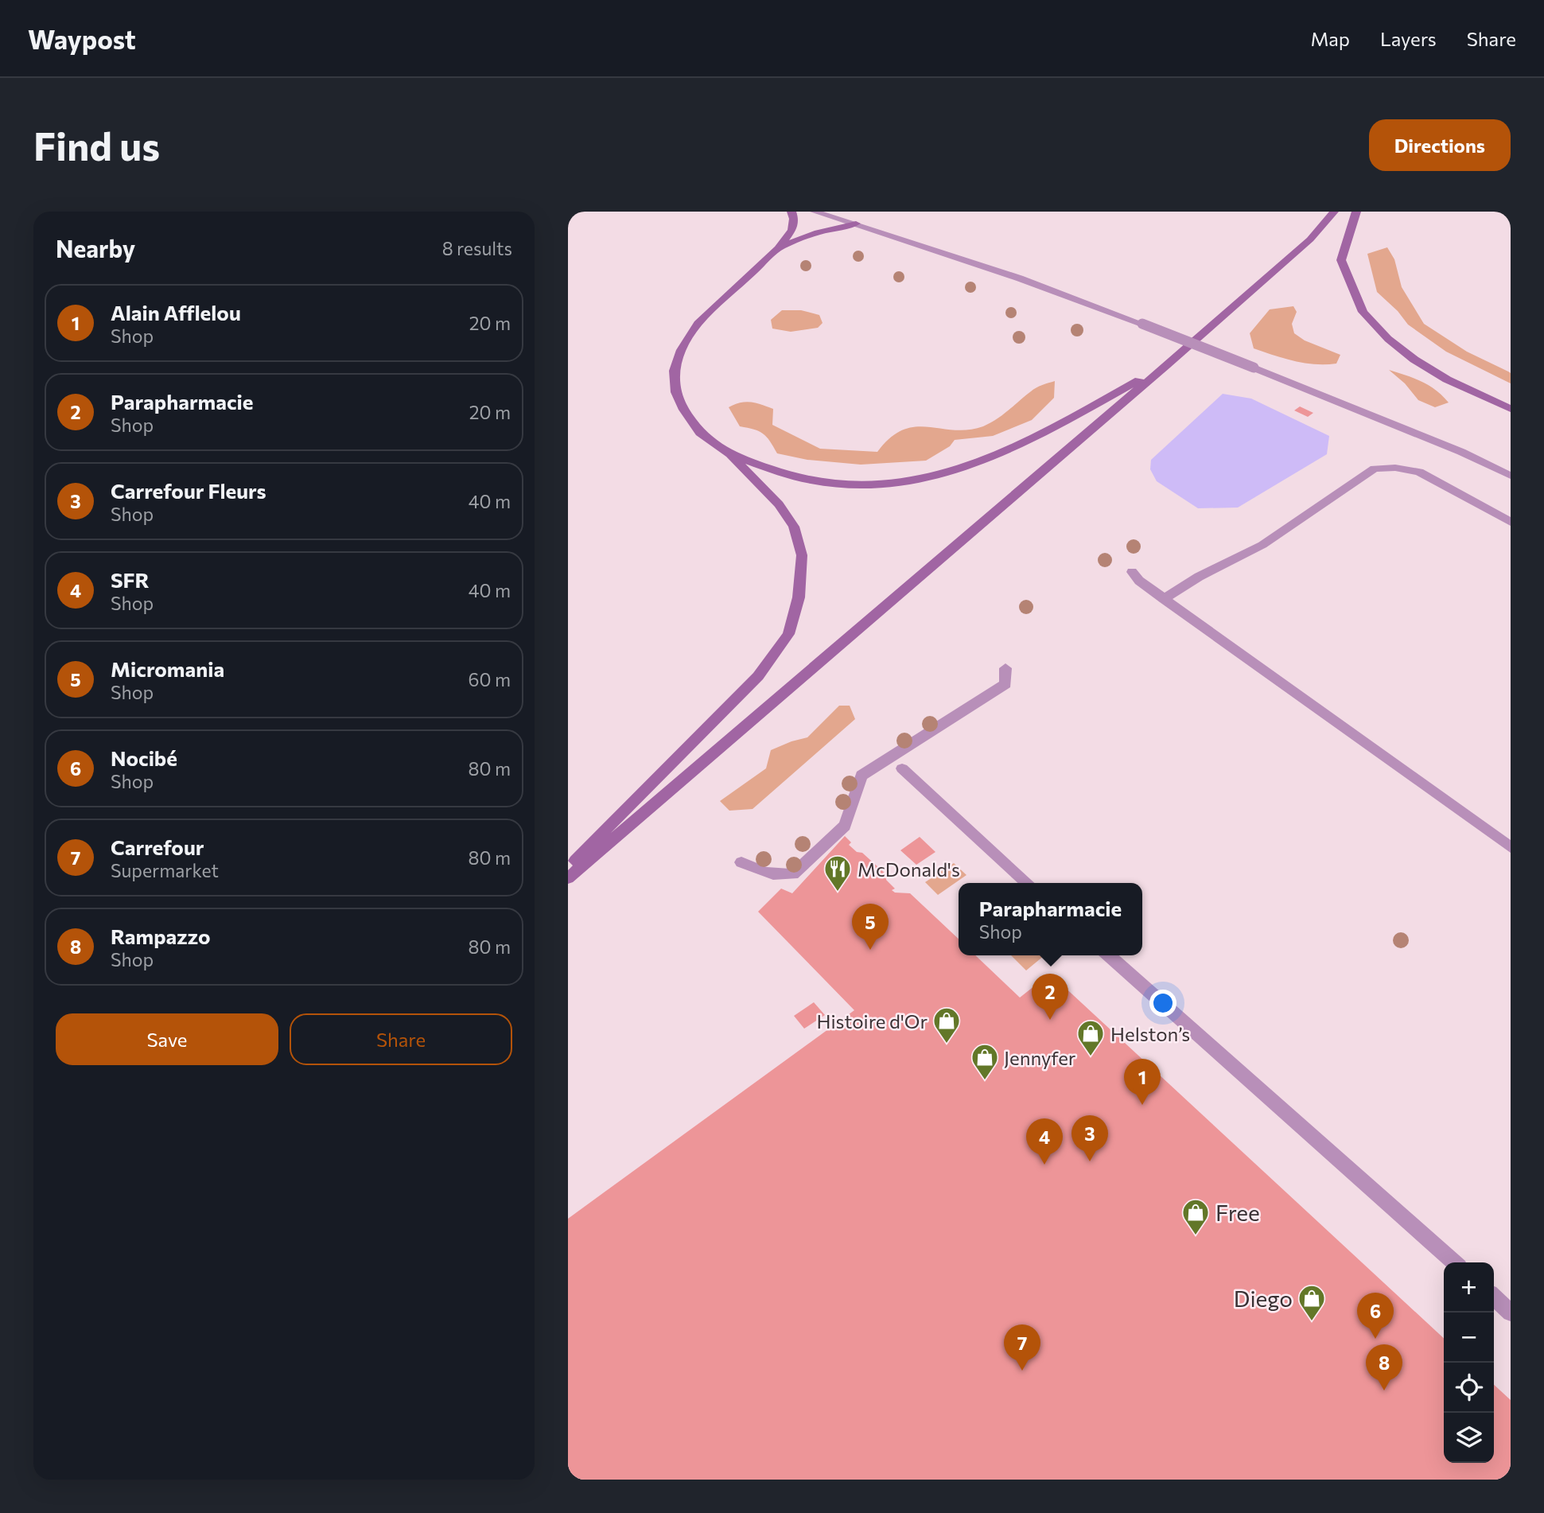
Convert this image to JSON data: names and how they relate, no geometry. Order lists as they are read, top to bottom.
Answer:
{
  "places": {
    "restaurant": ["McDonald's"],
    "shop": [
      "Histoire d'Or",
      "Helston’s",
      "Jennyfer",
      "Free",
      "Diego"
    ]
  },
  "page": {
    "header": "Waypost",
    "nav": ["Map", "Layers", "Share"],
    "buttons": [
      "Directions",
      ["Save", "Share"]
    ],
    "title": "Find us",
    "heading": ["Nearby", "8 results"],
    "list": [
      {
        "mark": "1",
        "name": "Alain Afflelou",
        "note": "Shop",
        "value": "20 m"
      },
      {
        "mark": "2",
        "name": "Parapharmacie",
        "note": "Shop",
        "value": "20 m"
      },
      {
        "mark": "3",
        "name": "Carrefour Fleurs",
        "note": "Shop",
        "value": "40 m"
      },
      {
        "mark": "4",
        "name": "SFR",
        "note": "Shop",
        "value": "40 m"
      },
      {
        "mark": "5",
        "name": "Micromania",
        "note": "Shop",
        "value": "60 m"
      },
      {
        "mark": "6",
        "name": "Nocibé",
        "note": "Shop",
        "value": "80 m"
      },
      {
        "mark": "7",
        "name": "Carrefour",
        "note": "Supermarket",
        "value": "80 m"
      },
      {
        "mark": "8",
        "name": "Rampazzo",
        "note": "Shop",
        "value": "80 m"
      }
    ],
    "popup": ["Parapharmacie", "Shop"],
    "pins": [
      "5",
      "2",
      "1",
      "3",
      "4",
      "6",
      "7",
      "8"
    ],
    "map_buttons": ["+", "−"]
  }
}
